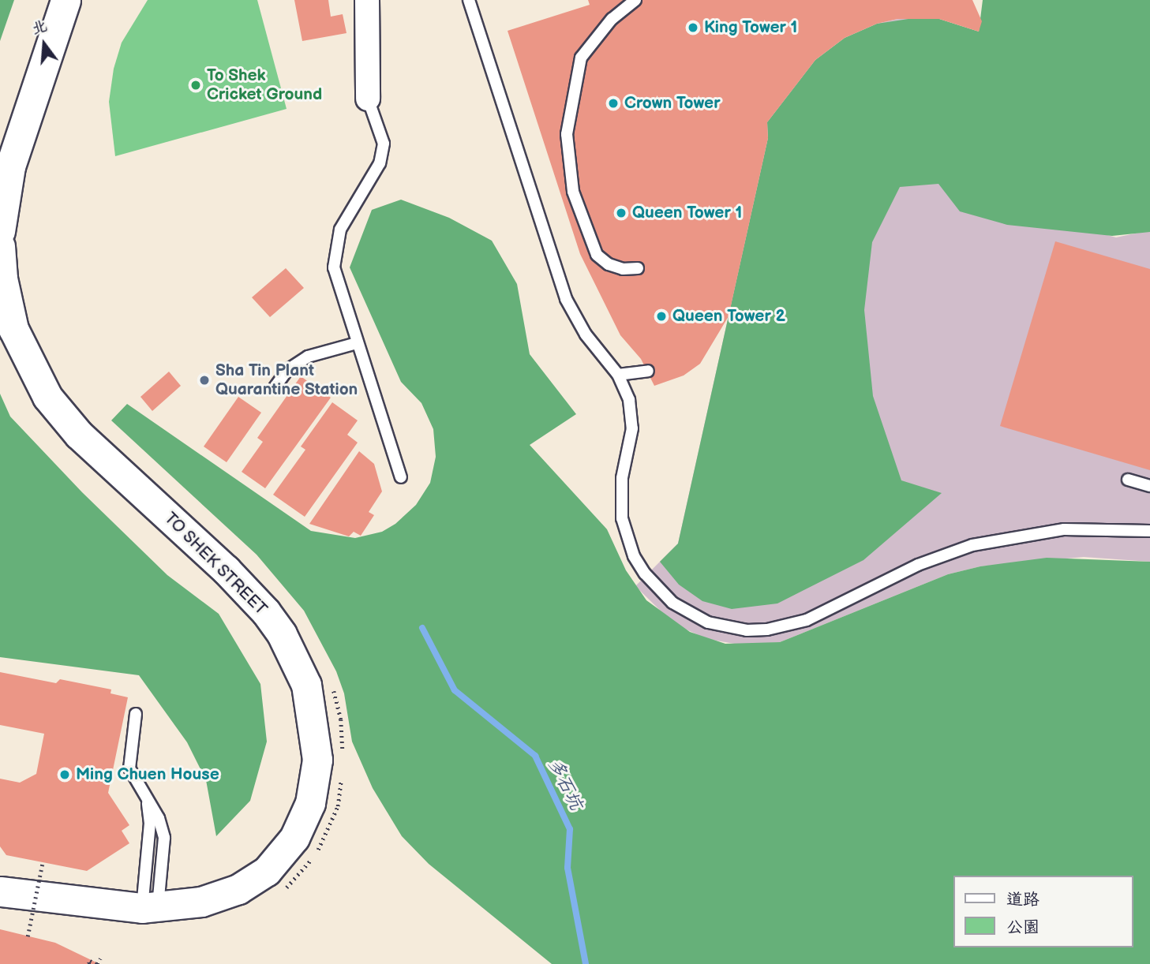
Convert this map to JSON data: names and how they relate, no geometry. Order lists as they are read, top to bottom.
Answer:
{
  "streets": {
    "street": ["TO SHEK STREET"]
  },
  "water": ["多石坑"],
  "places": [
    "King Tower 1",
    "To Shek Cricket Ground",
    "Crown Tower",
    "Queen Tower 1",
    "Queen Tower 2",
    "Sha Tin Plant Quarantine Station",
    "Ming Chuen House"
  ],
  "legend": ["道路", "公園"],
  "north": "top"
}
